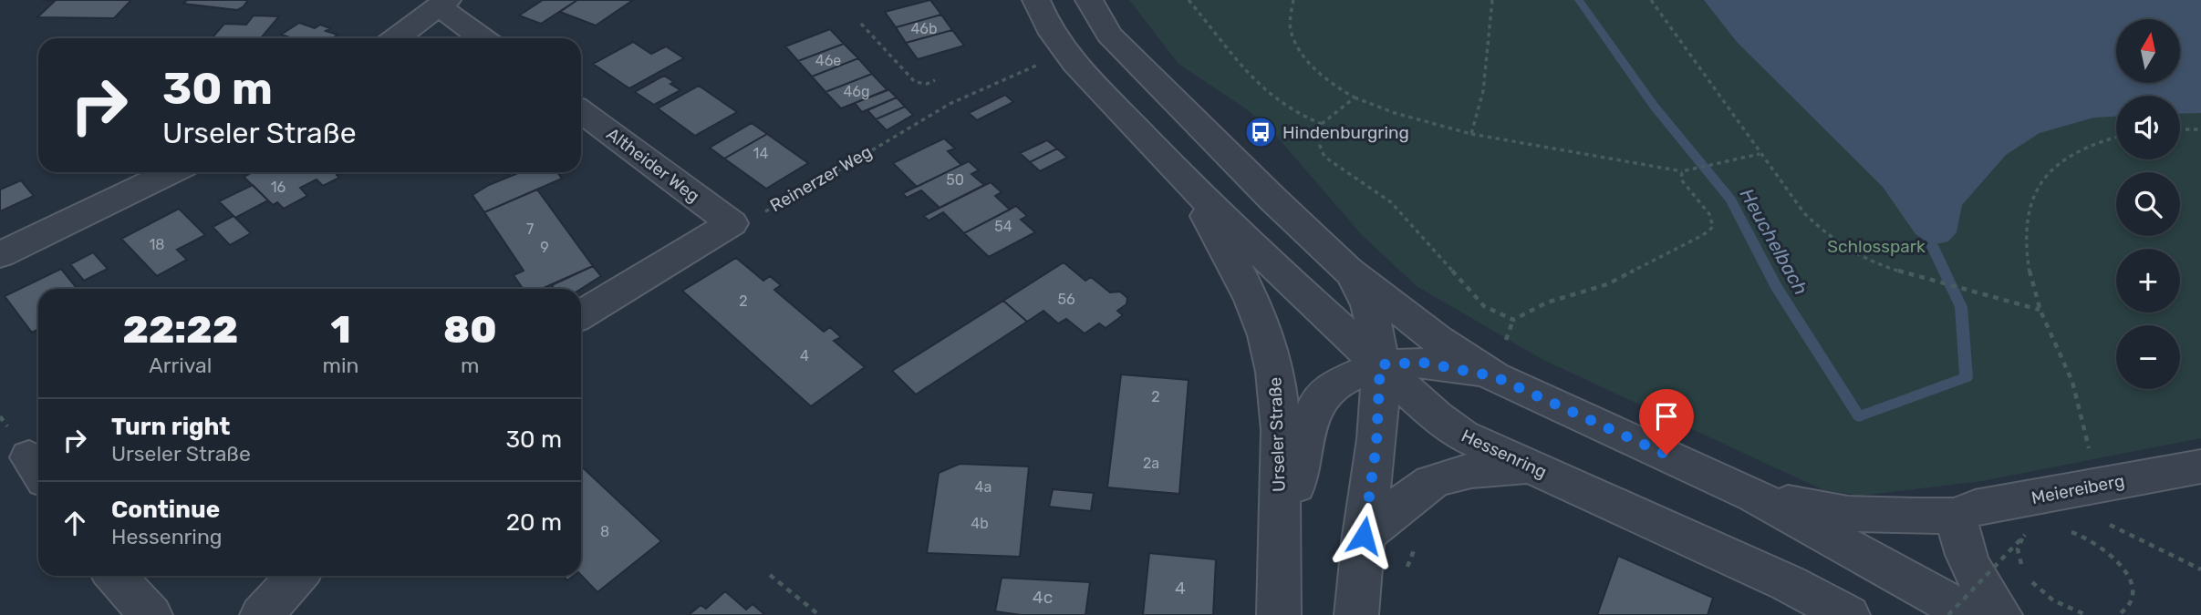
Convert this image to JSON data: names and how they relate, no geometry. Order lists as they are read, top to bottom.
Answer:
{
  "streets": {
    "street": [
      "Altheider Weg",
      "Urseler Straße",
      "Hessenring",
      "Meiereiberg"
    ],
    "path": ["Reinerzer Weg"]
  },
  "crossings": [
    ["Altheider Weg", "Reinerzer Weg"],
    ["Urseler Straße", "Hessenring"]
  ],
  "water": ["Heuchelbach"],
  "parks": ["Schlosspark"],
  "places": {
    "bus stop": ["Hindenburgring"]
  },
  "house_numbers": [
    "46b",
    "46e",
    "46g",
    "14",
    "50",
    "16",
    "54",
    "7",
    "18",
    "9",
    "56",
    "2",
    "4",
    "2",
    "2a",
    "4a",
    "4b",
    "8",
    "4",
    "4c"
  ],
  "north": "top",
  "page": {
    "map_buttons": ["+", "−"],
    "turn": ["30 m", "Urseler Straße"],
    "eta": [
      "22:22",
      "Arrival",
      "1",
      "min",
      "80",
      "m"
    ],
    "list": [
      {
        "name": "Turn right",
        "note": "Urseler Straße",
        "value": "30 m"
      },
      {
        "name": "Continue",
        "note": "Hessenring",
        "value": "20 m"
      }
    ]
  }
}
